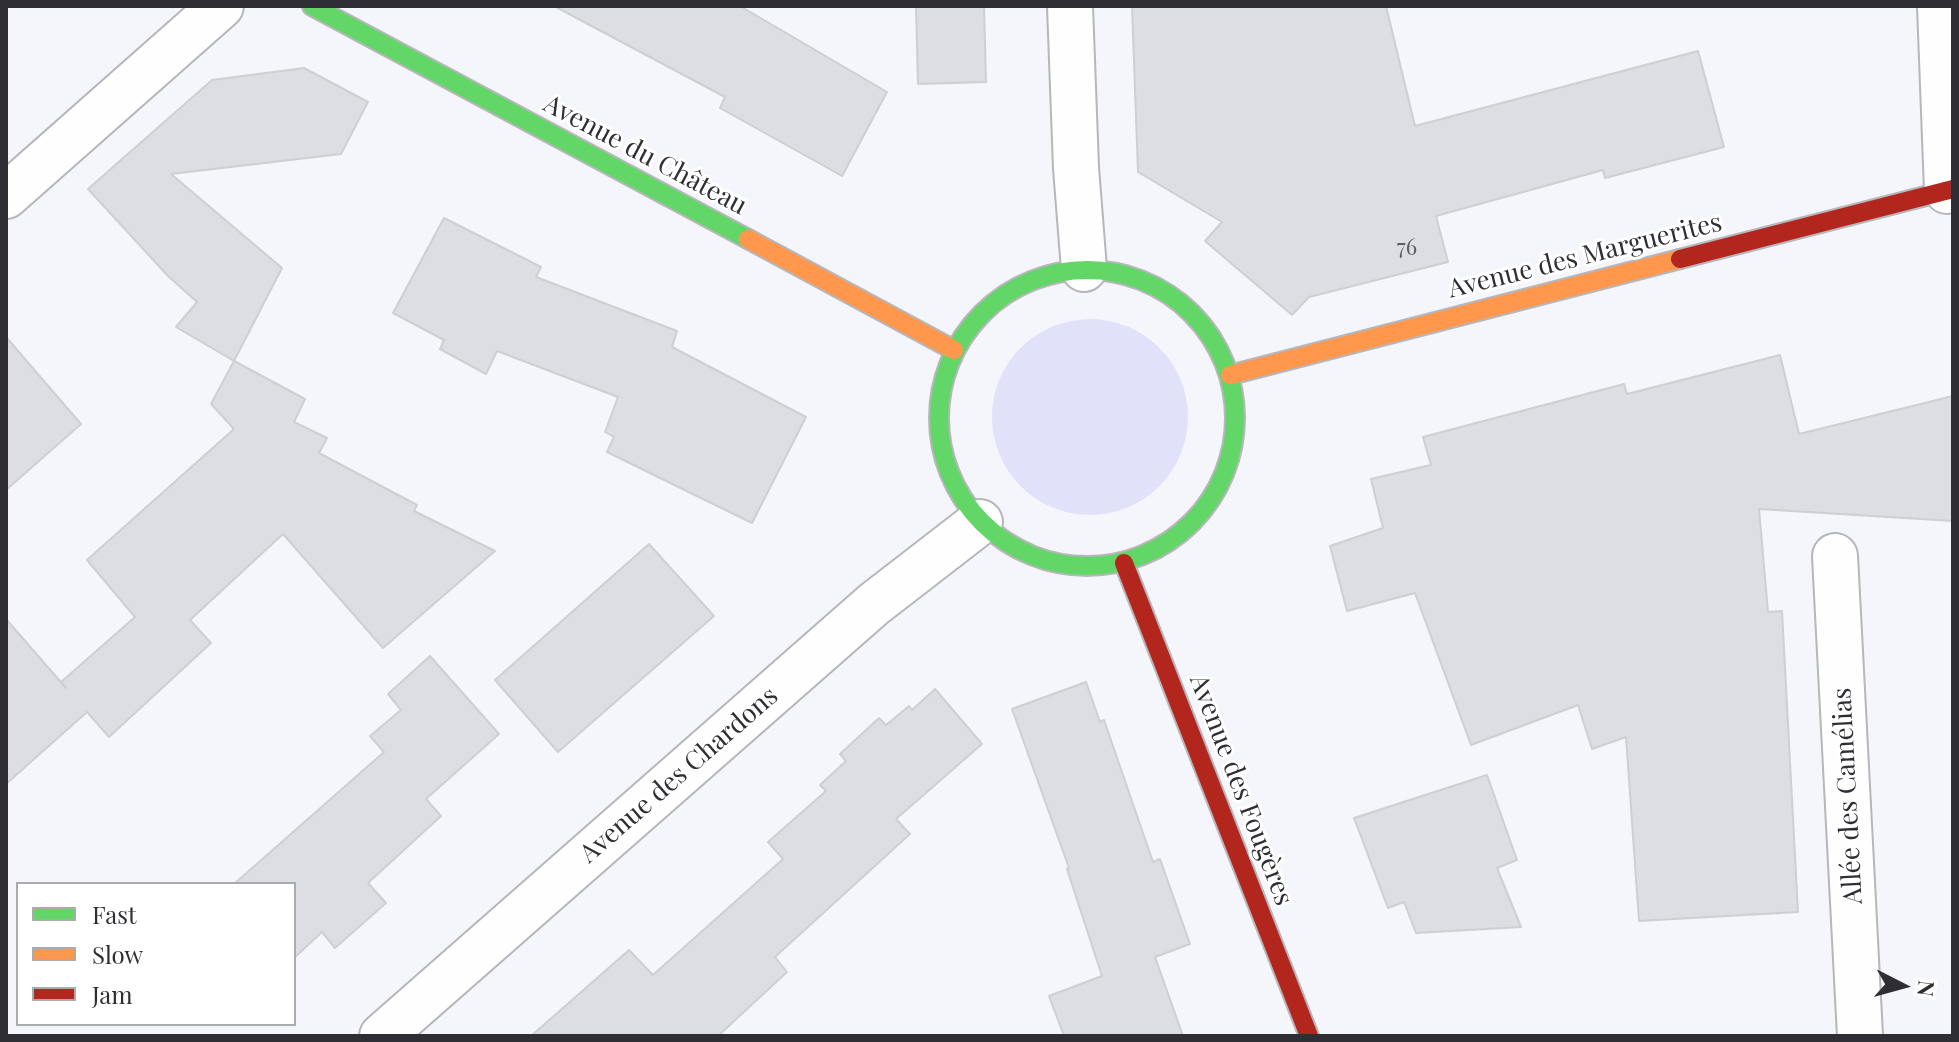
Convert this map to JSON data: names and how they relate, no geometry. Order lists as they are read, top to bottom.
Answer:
{
  "streets": {
    "street": [
      "Avenue du Château",
      "Avenue des Marguerites",
      "Avenue des Chardons",
      "Avenue des Fougères",
      "Allée des Camélias"
    ]
  },
  "house_numbers": ["76"],
  "legend": ["Fast", "Slow", "Jam"],
  "north": "right"
}
